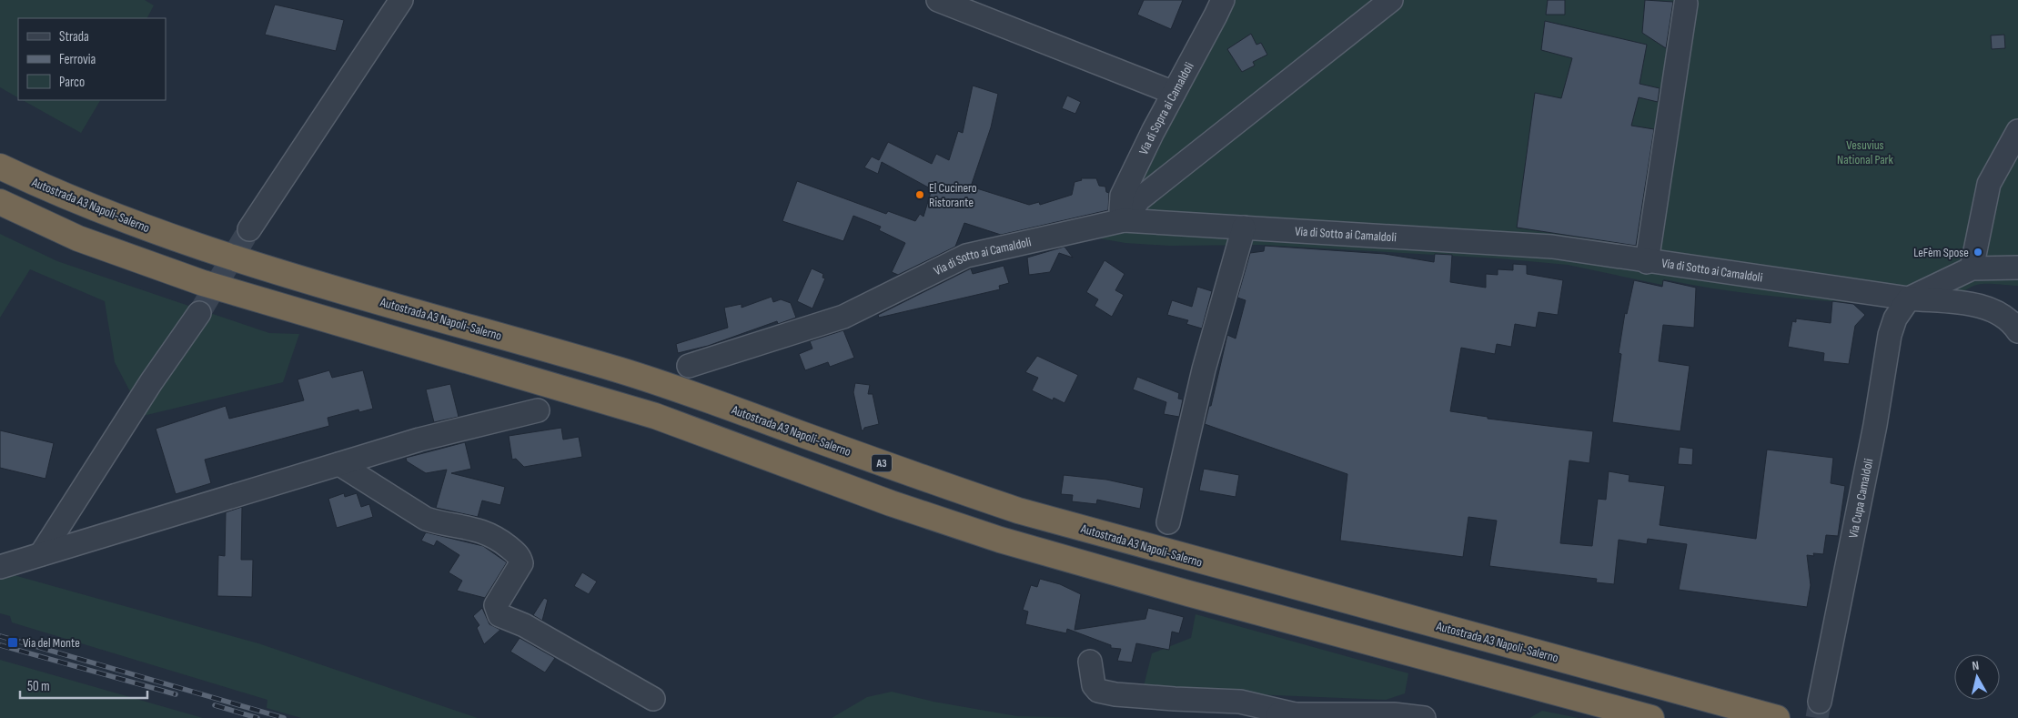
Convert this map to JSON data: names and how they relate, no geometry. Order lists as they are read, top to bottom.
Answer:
{
  "streets": {
    "highway": ["Autostrada A3 Napoli-Salerno", "A3"],
    "street": ["Via di Sopra ai Camaldoli", "Via di Sotto ai Camaldoli", "Via Cupa Camaldoli"]
  },
  "crossings": [
    ["Via di Sopra ai Camaldoli", "Via di Sotto ai Camaldoli"],
    ["Via di Sotto ai Camaldoli", "Via Cupa Camaldoli"]
  ],
  "parks": ["Vesuvius National Park"],
  "places": {
    "other": ["El Cucinero Ristorante", "LeFèm Spose"],
    "transit": ["Via del Monte"]
  },
  "legend": ["Strada", "Ferrovia", "Parco"],
  "scale_bar": "50 m",
  "north": "top"
}
